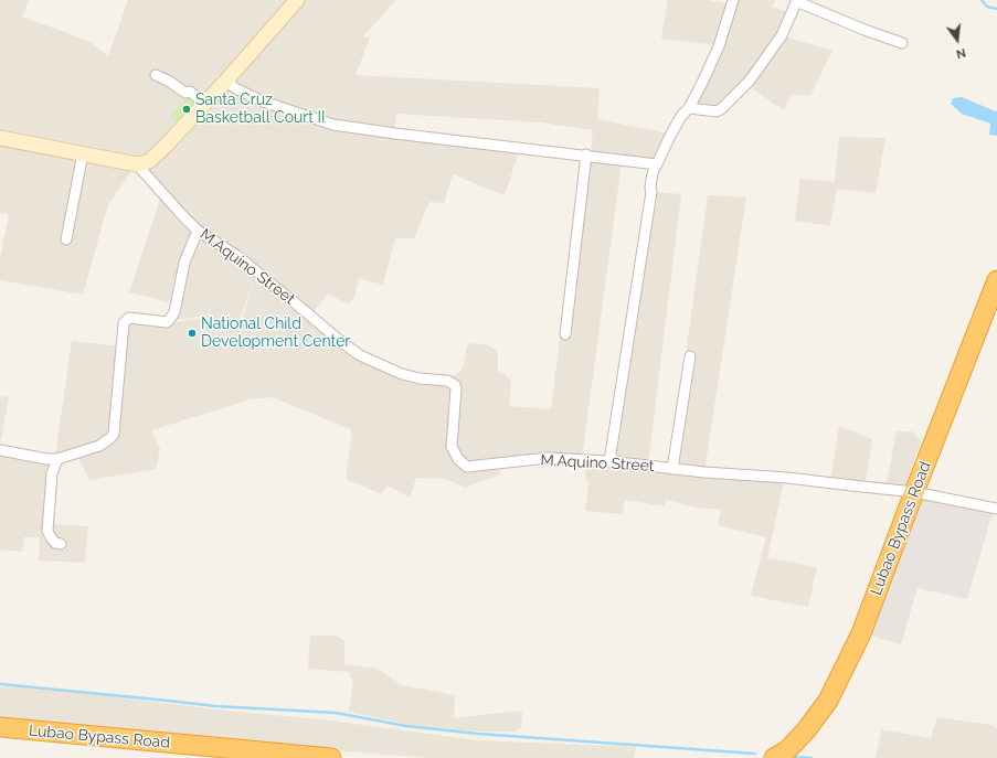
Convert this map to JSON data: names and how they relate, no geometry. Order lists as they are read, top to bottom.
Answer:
{
  "streets": {
    "highway": ["Lubao Bypass Road"],
    "street": ["M.Aquino Street"]
  },
  "crossings": [
    ["M.Aquino Street", "Lubao Bypass Road"]
  ],
  "places": ["Santa Cruz Basketball Court II", "National Child Development Center"],
  "north": "bottom"
}
